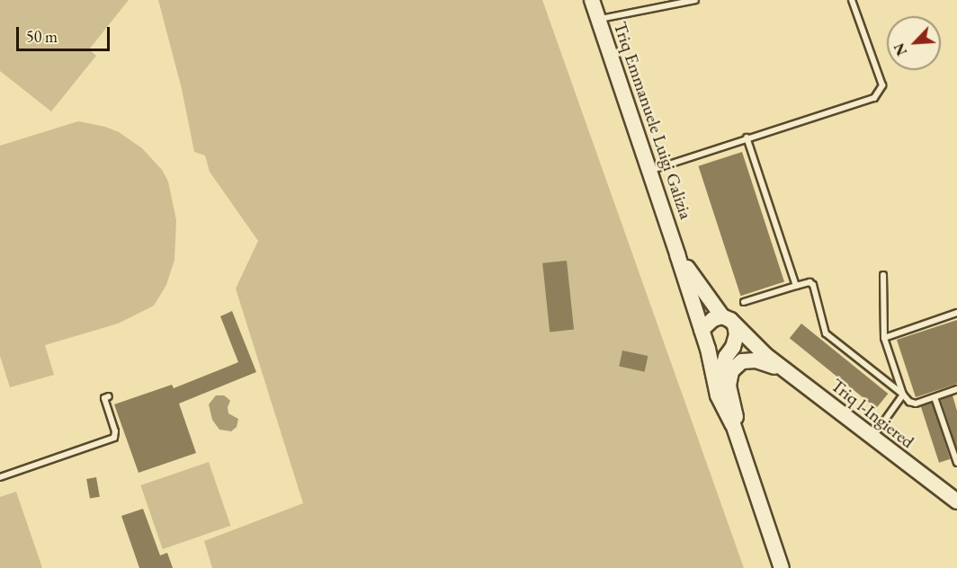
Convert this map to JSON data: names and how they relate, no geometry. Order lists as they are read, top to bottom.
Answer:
{
  "streets": {
    "main road": ["Triq Emmanuele Luigi Galizia", "Triq l-Ingiered"]
  },
  "crossings": [
    ["Triq Emmanuele Luigi Galizia", "Triq l-Ingiered"]
  ],
  "scale_bar": "50 m",
  "north": "bottom left"
}
